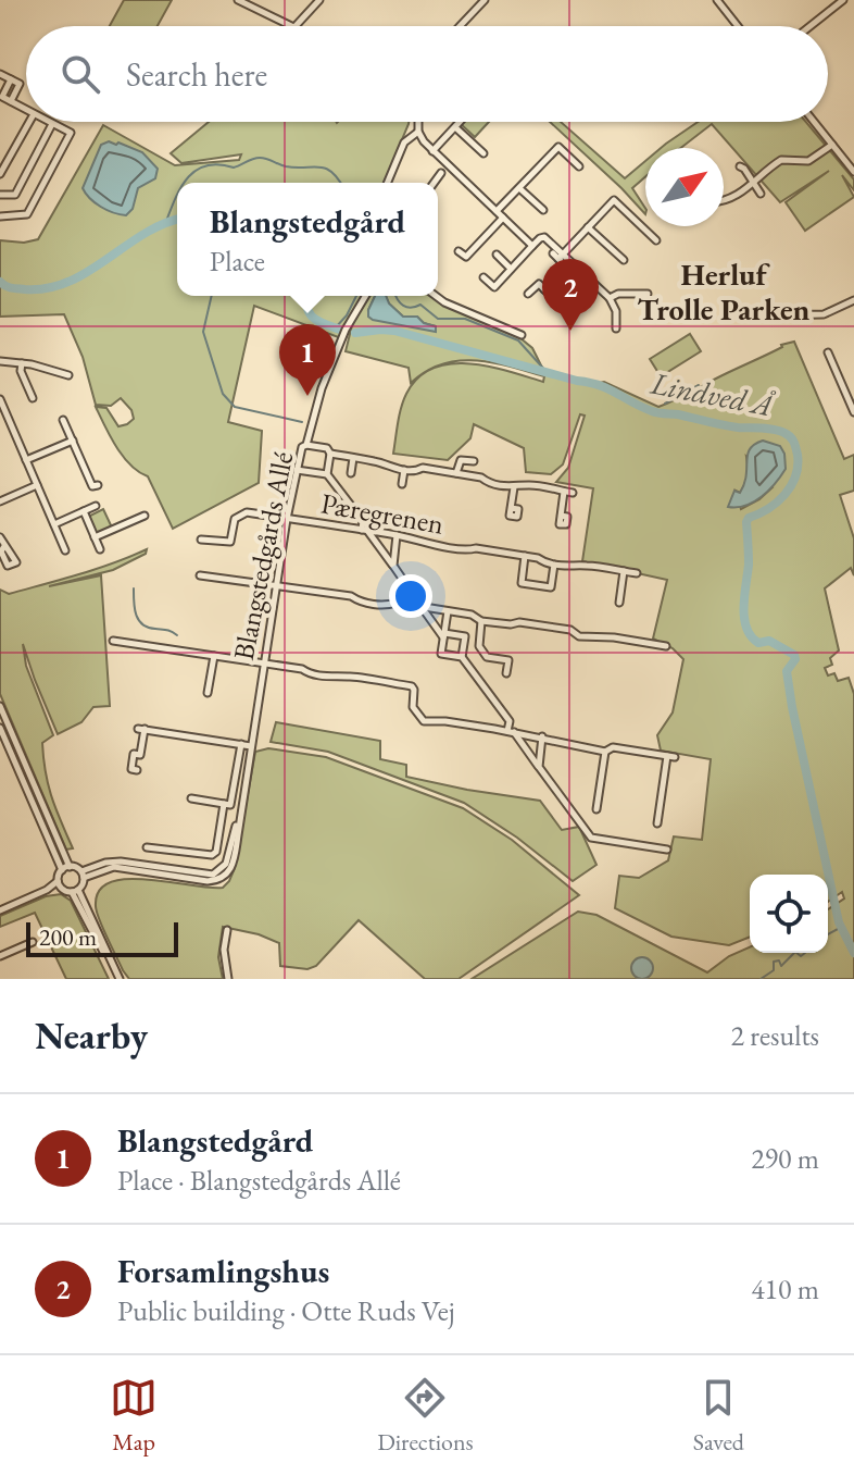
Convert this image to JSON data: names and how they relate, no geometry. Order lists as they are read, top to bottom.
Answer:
{
  "streets": {
    "street": ["Pæregrenen", "Blangstedgårds Allé"]
  },
  "crossings": [
    ["Pæregrenen", "Blangstedgårds Allé"]
  ],
  "districts": ["Herluf Trolle Parken"],
  "water": ["Lindved Å"],
  "scale_bar": "200 m",
  "north": "top right",
  "page": {
    "search": "Search here",
    "popup": ["Blangstedgård", "Place"],
    "pins": ["2", "1"],
    "scale": "200 m",
    "heading": ["Nearby", "2 results"],
    "list": [
      {
        "mark": "1",
        "name": "Blangstedgård",
        "note": "Place · Blangstedgårds Allé",
        "value": "290 m"
      },
      {
        "mark": "2",
        "name": "Forsamlingshus",
        "note": "Public building · Otte Ruds Vej",
        "value": "410 m"
      }
    ],
    "nav": ["Map", "Directions", "Saved"]
  }
}
